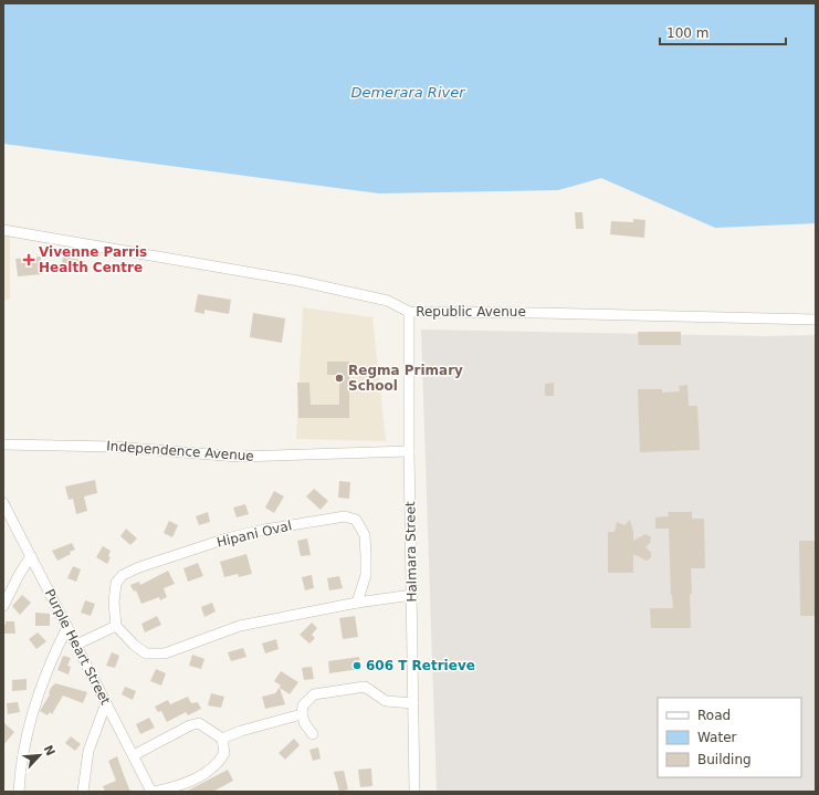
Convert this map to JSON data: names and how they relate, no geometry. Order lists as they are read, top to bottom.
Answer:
{
  "streets": {
    "street": [
      "Republic Avenue",
      "Independence Avenue",
      "Hipani Oval",
      "Halmara Street",
      "Purple Heart Street"
    ]
  },
  "crossings": [
    ["Republic Avenue", "Halmara Street"],
    ["Independence Avenue", "Halmara Street"]
  ],
  "water": ["Demerara River"],
  "places": {
    "health": ["Vivenne Parris Health Centre"],
    "other": ["Regma Primary School", "606 T Retrieve"]
  },
  "legend": ["Road", "Water", "Building"],
  "scale_bar": "100 m",
  "north": "top right"
}
